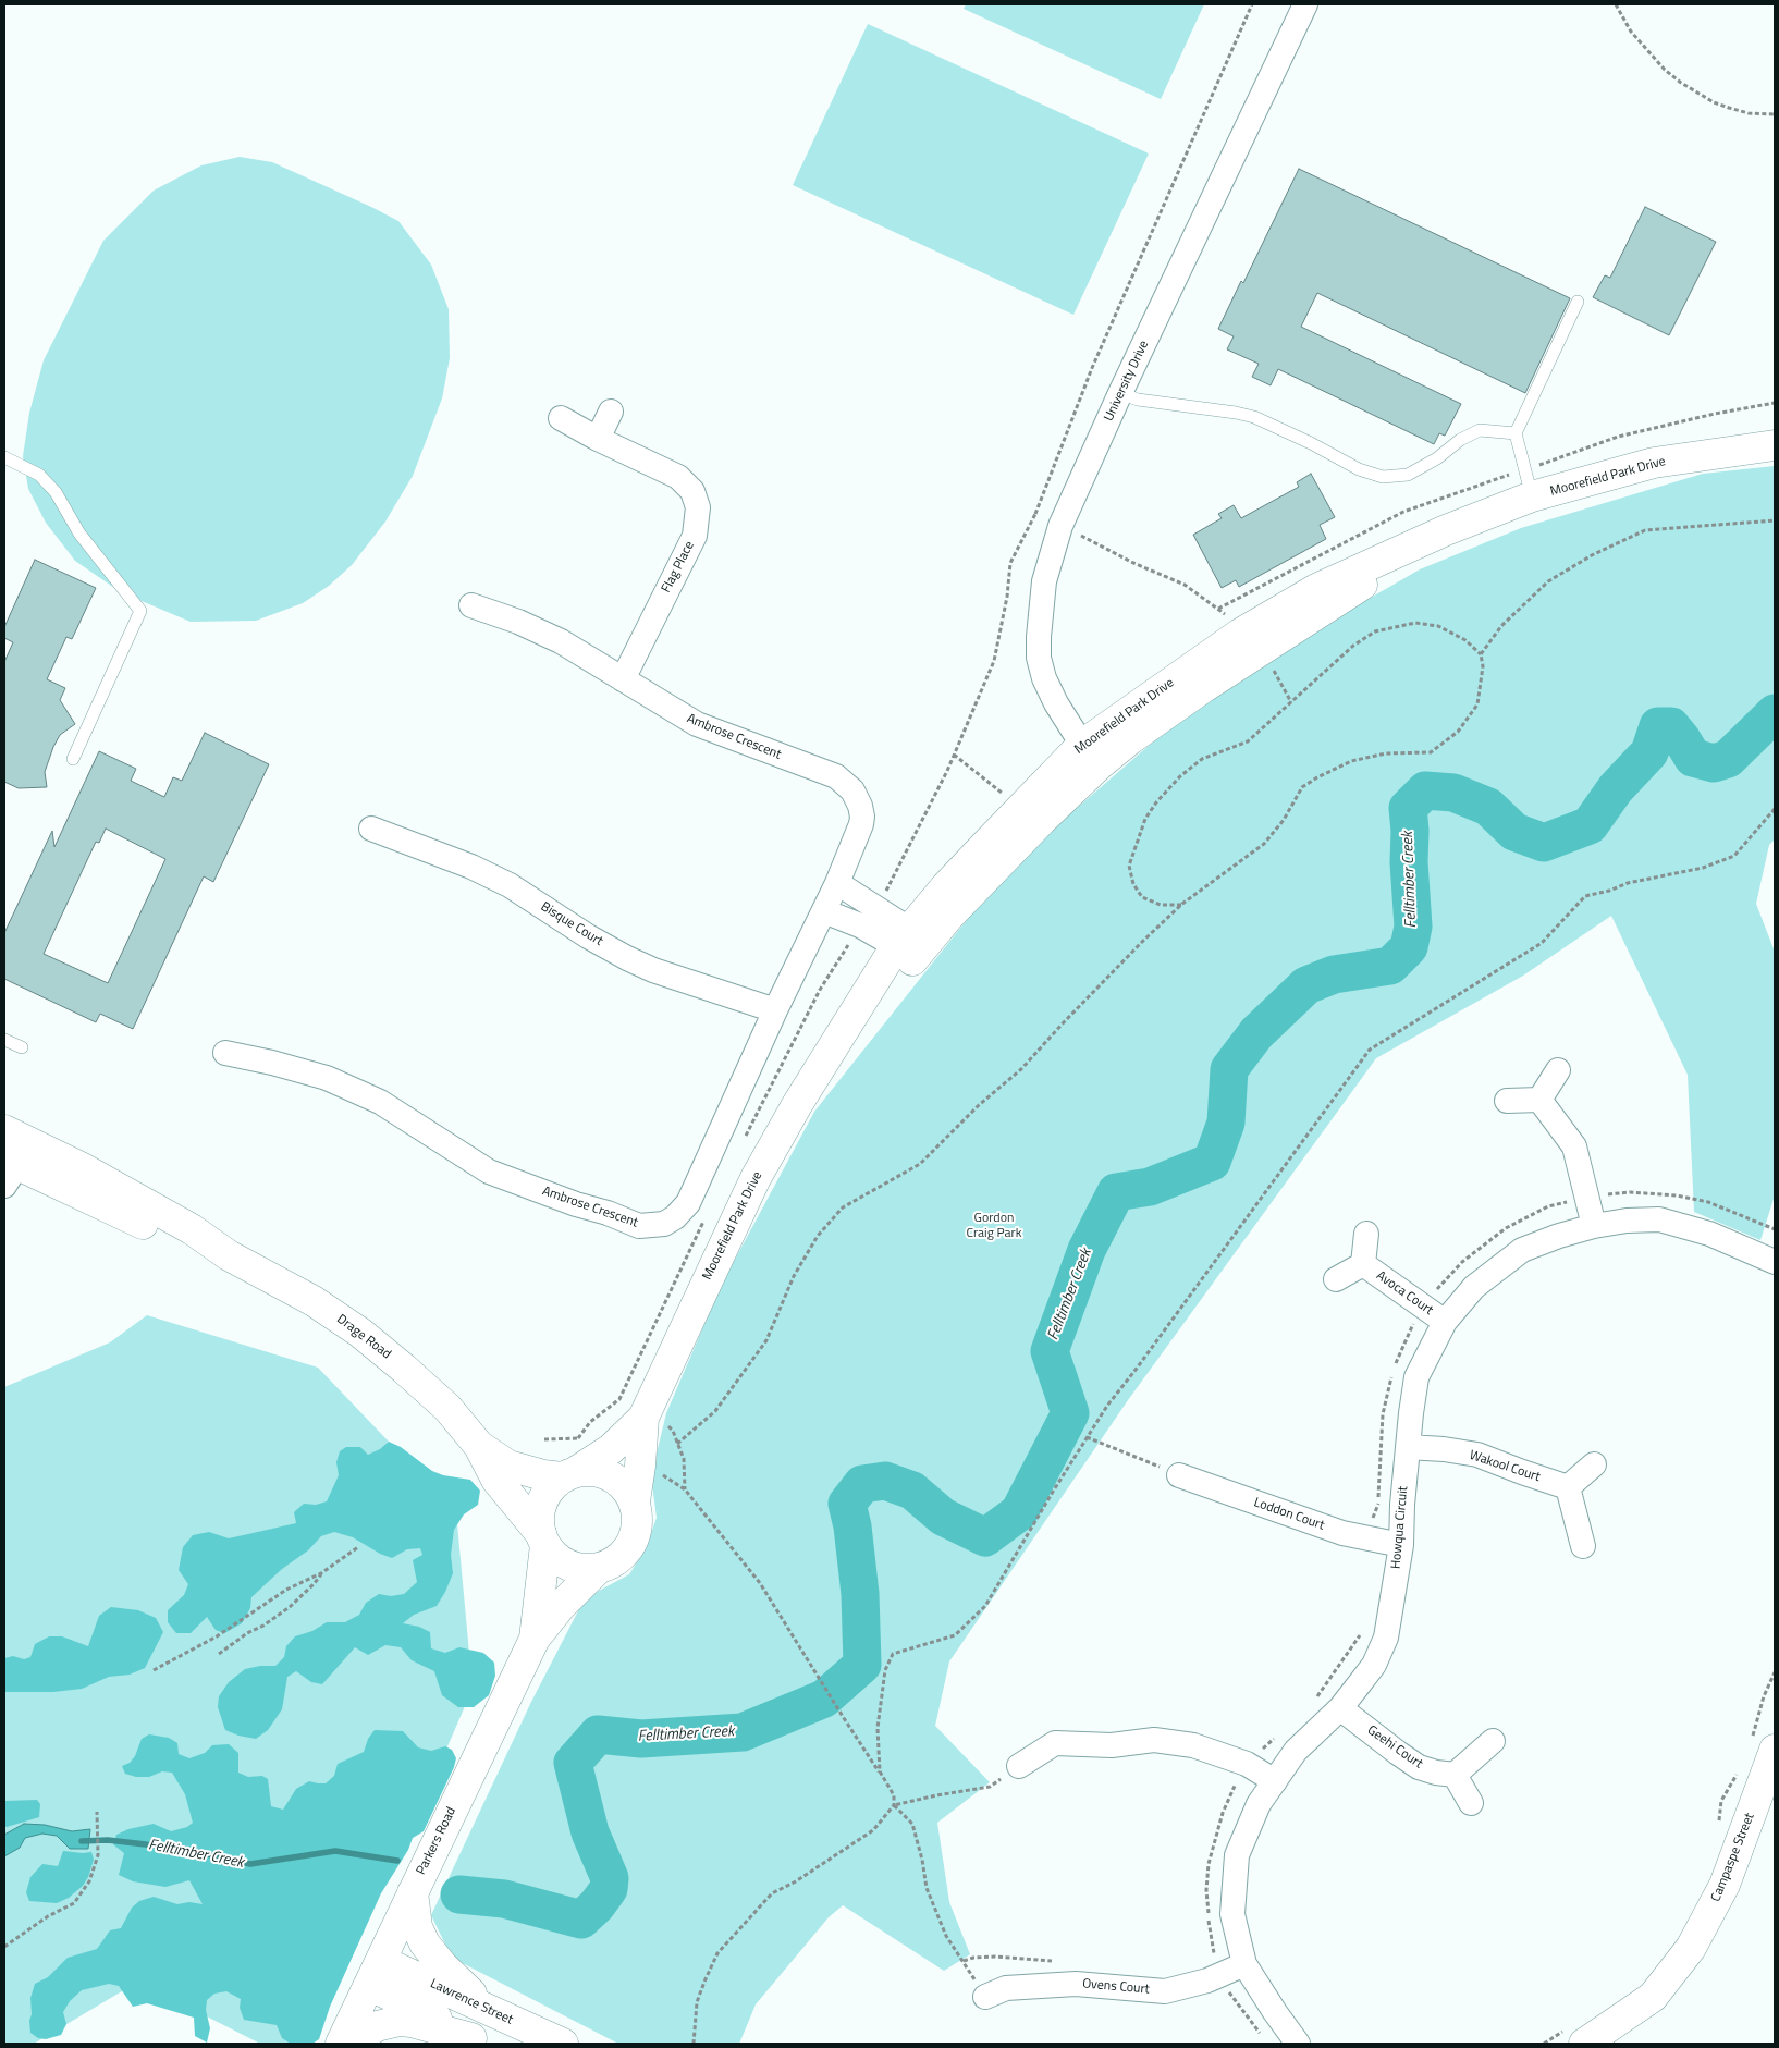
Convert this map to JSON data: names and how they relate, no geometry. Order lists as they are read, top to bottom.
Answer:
{
  "streets": {
    "main road": [
      "Moorefield Park Drive",
      "Drage Road",
      "Parkers Road",
      "Campaspe Street",
      "Lawrence Street"
    ],
    "street": [
      "University Drive",
      "Flag Place",
      "Ambrose Crescent",
      "Bisque Court",
      "Avoca Court",
      "Wakool Court",
      "Loddon Court",
      "Howqua Circuit",
      "Geehi Court",
      "Ovens Court"
    ]
  },
  "crossings": [
    ["University Drive", "Moorefield Park Drive"],
    ["Flag Place", "Ambrose Crescent"],
    ["Ambrose Crescent", "Bisque Court"],
    ["Avoca Court", "Howqua Circuit"],
    ["Drage Road", "Parkers Road"],
    ["Wakool Court", "Howqua Circuit"],
    ["Loddon Court", "Howqua Circuit"],
    ["Howqua Circuit", "Geehi Court"],
    ["Howqua Circuit", "Ovens Court"],
    ["Parkers Road", "Lawrence Street"]
  ],
  "water": ["Felltimber Creek"],
  "parks": ["Gordon Craig Park"]
}
